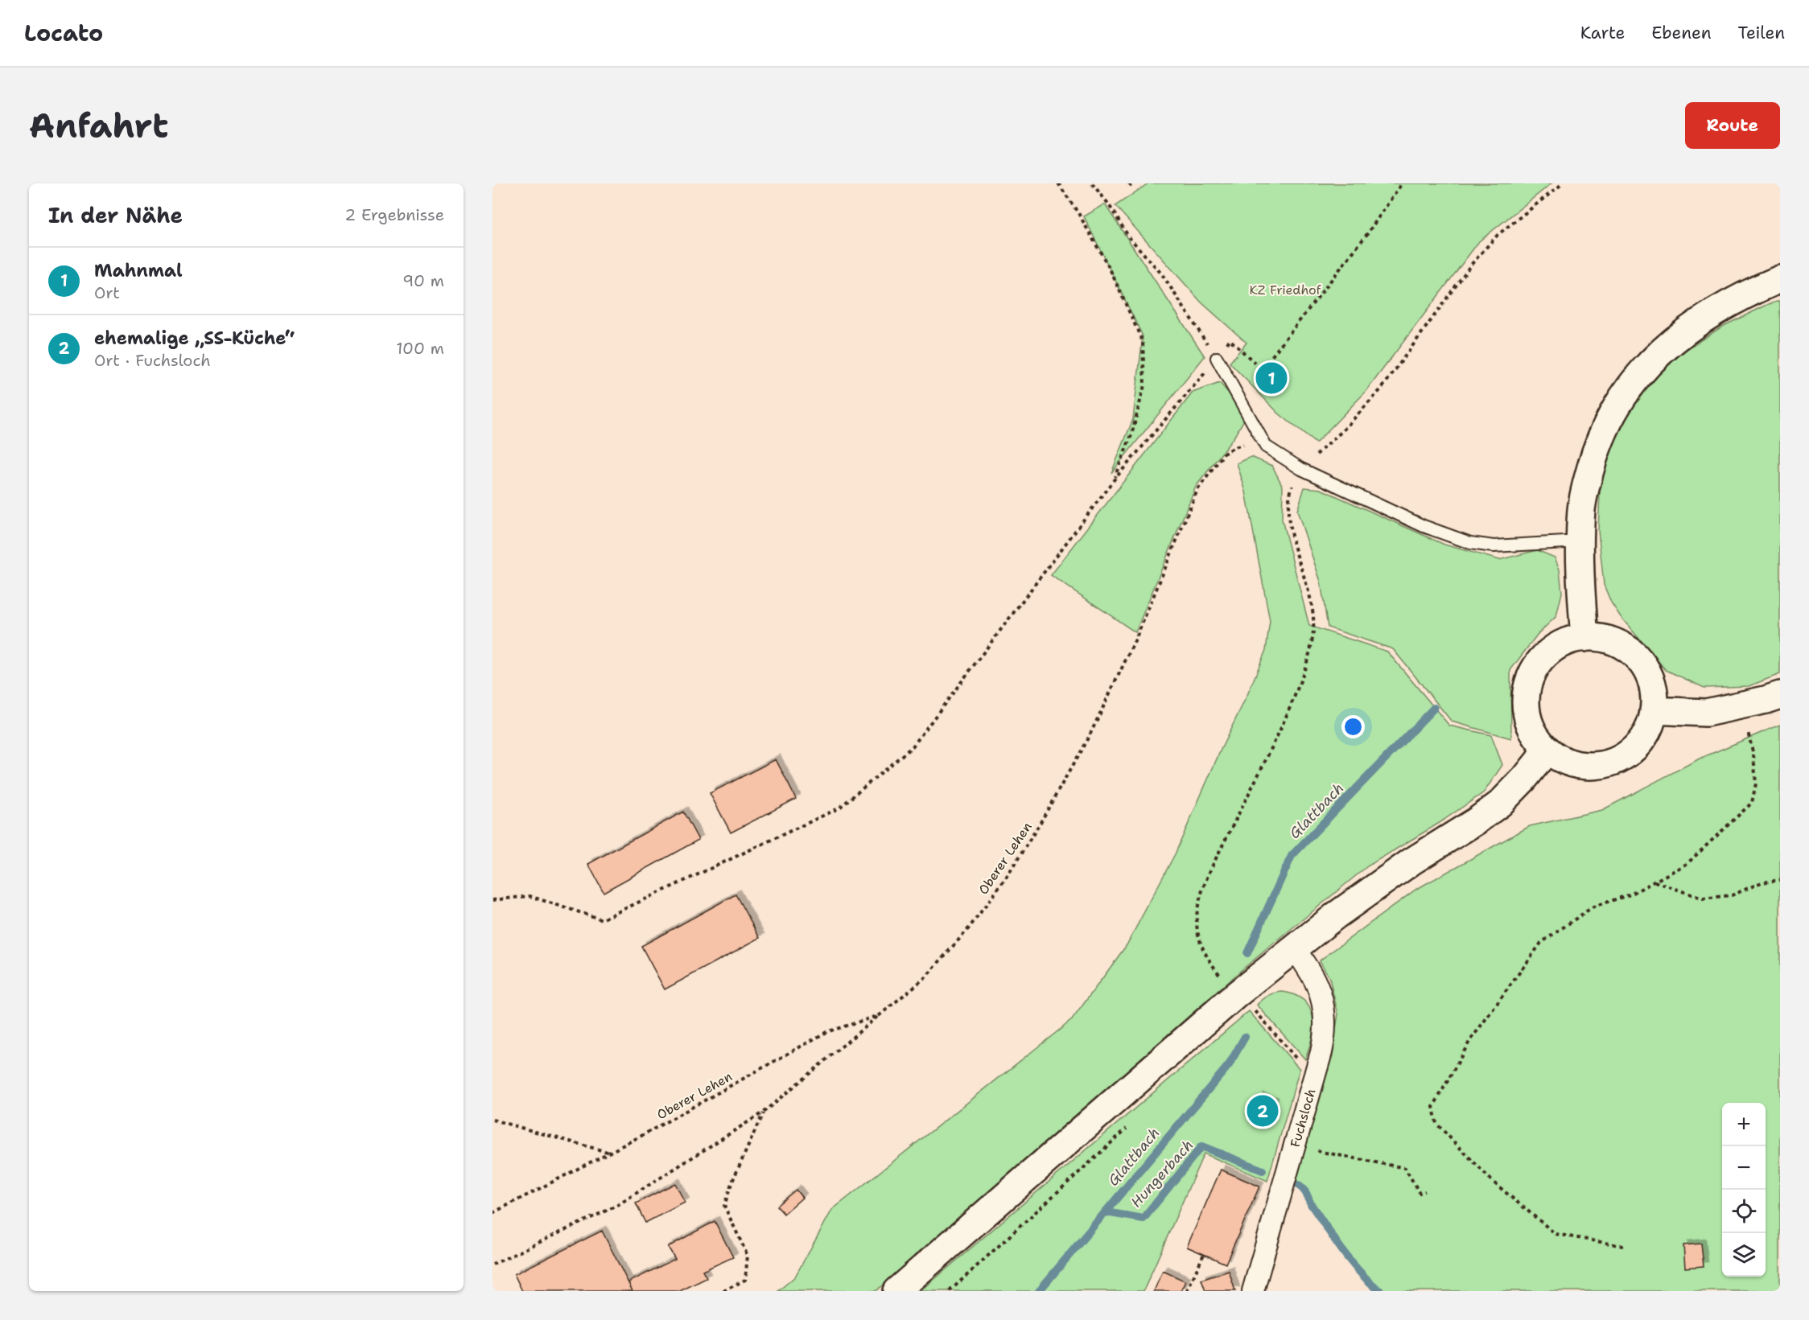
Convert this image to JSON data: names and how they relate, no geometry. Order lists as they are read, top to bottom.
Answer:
{
  "streets": {
    "street": ["Fuchsloch"],
    "path": ["Oberer Lehen"]
  },
  "water": ["Glattbach", "Hungerbach"],
  "parks": ["KZ Friedhof"],
  "page": {
    "header": "Locato",
    "nav": ["Karte", "Ebenen", "Teilen"],
    "buttons": "Route",
    "title": "Anfahrt",
    "heading": ["In der Nähe", "2 Ergebnisse"],
    "list": [
      {
        "mark": "1",
        "name": "Mahnmal",
        "note": "Ort",
        "value": "90 m"
      },
      {
        "mark": "2",
        "name": "ehemalige „SS-Küche“",
        "note": "Ort · Fuchsloch",
        "value": "100 m"
      }
    ],
    "pins": ["1", "2"],
    "map_buttons": ["+", "−"]
  }
}
